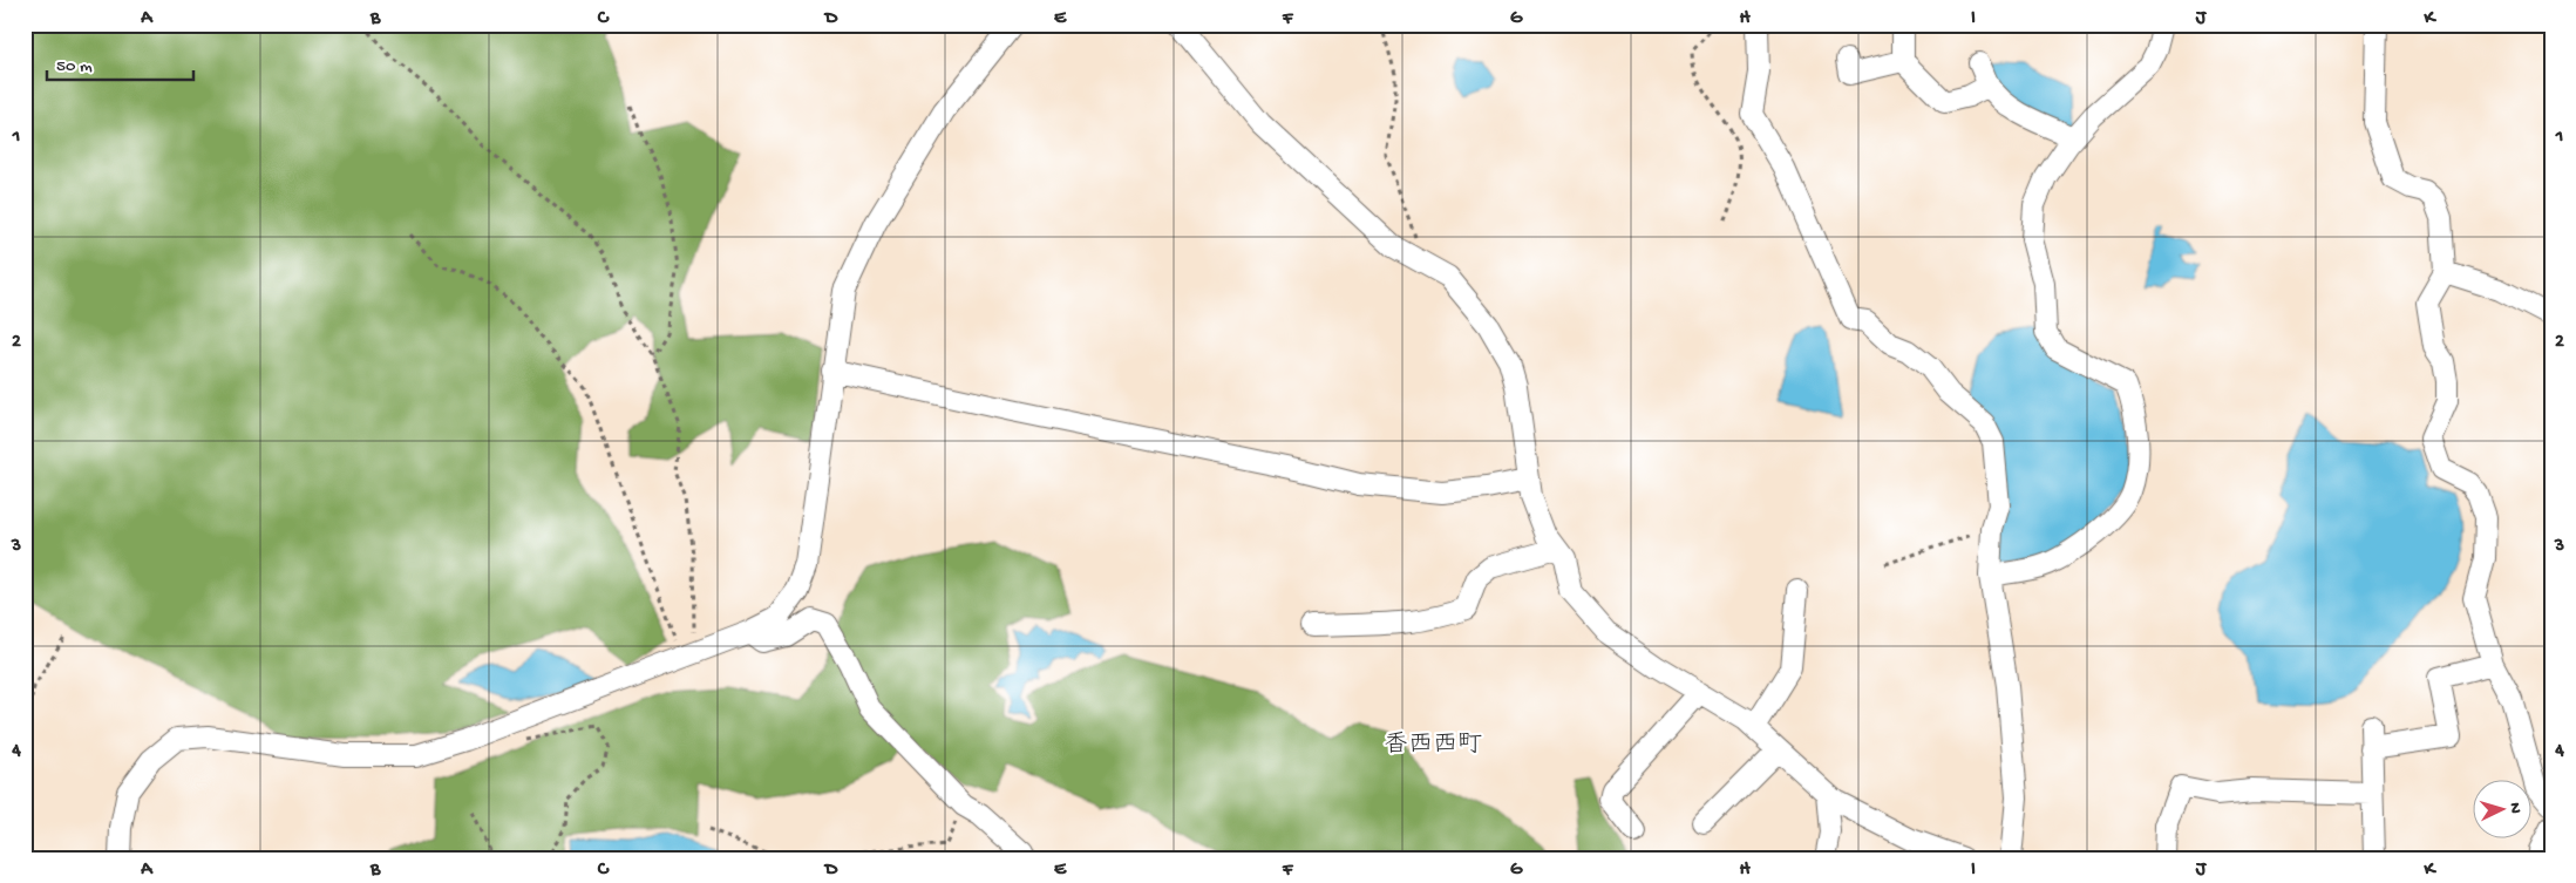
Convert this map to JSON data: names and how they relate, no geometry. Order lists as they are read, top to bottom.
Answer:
{
  "districts": ["香西西町"],
  "scale_bar": "50 m",
  "north": "right",
  "grid": {
    "columns": [
      "A",
      "B",
      "C",
      "D",
      "E",
      "F",
      "G",
      "H",
      "I",
      "J",
      "K"
    ],
    "rows": [
      "1",
      "2",
      "3",
      "4"
    ]
  }
}
